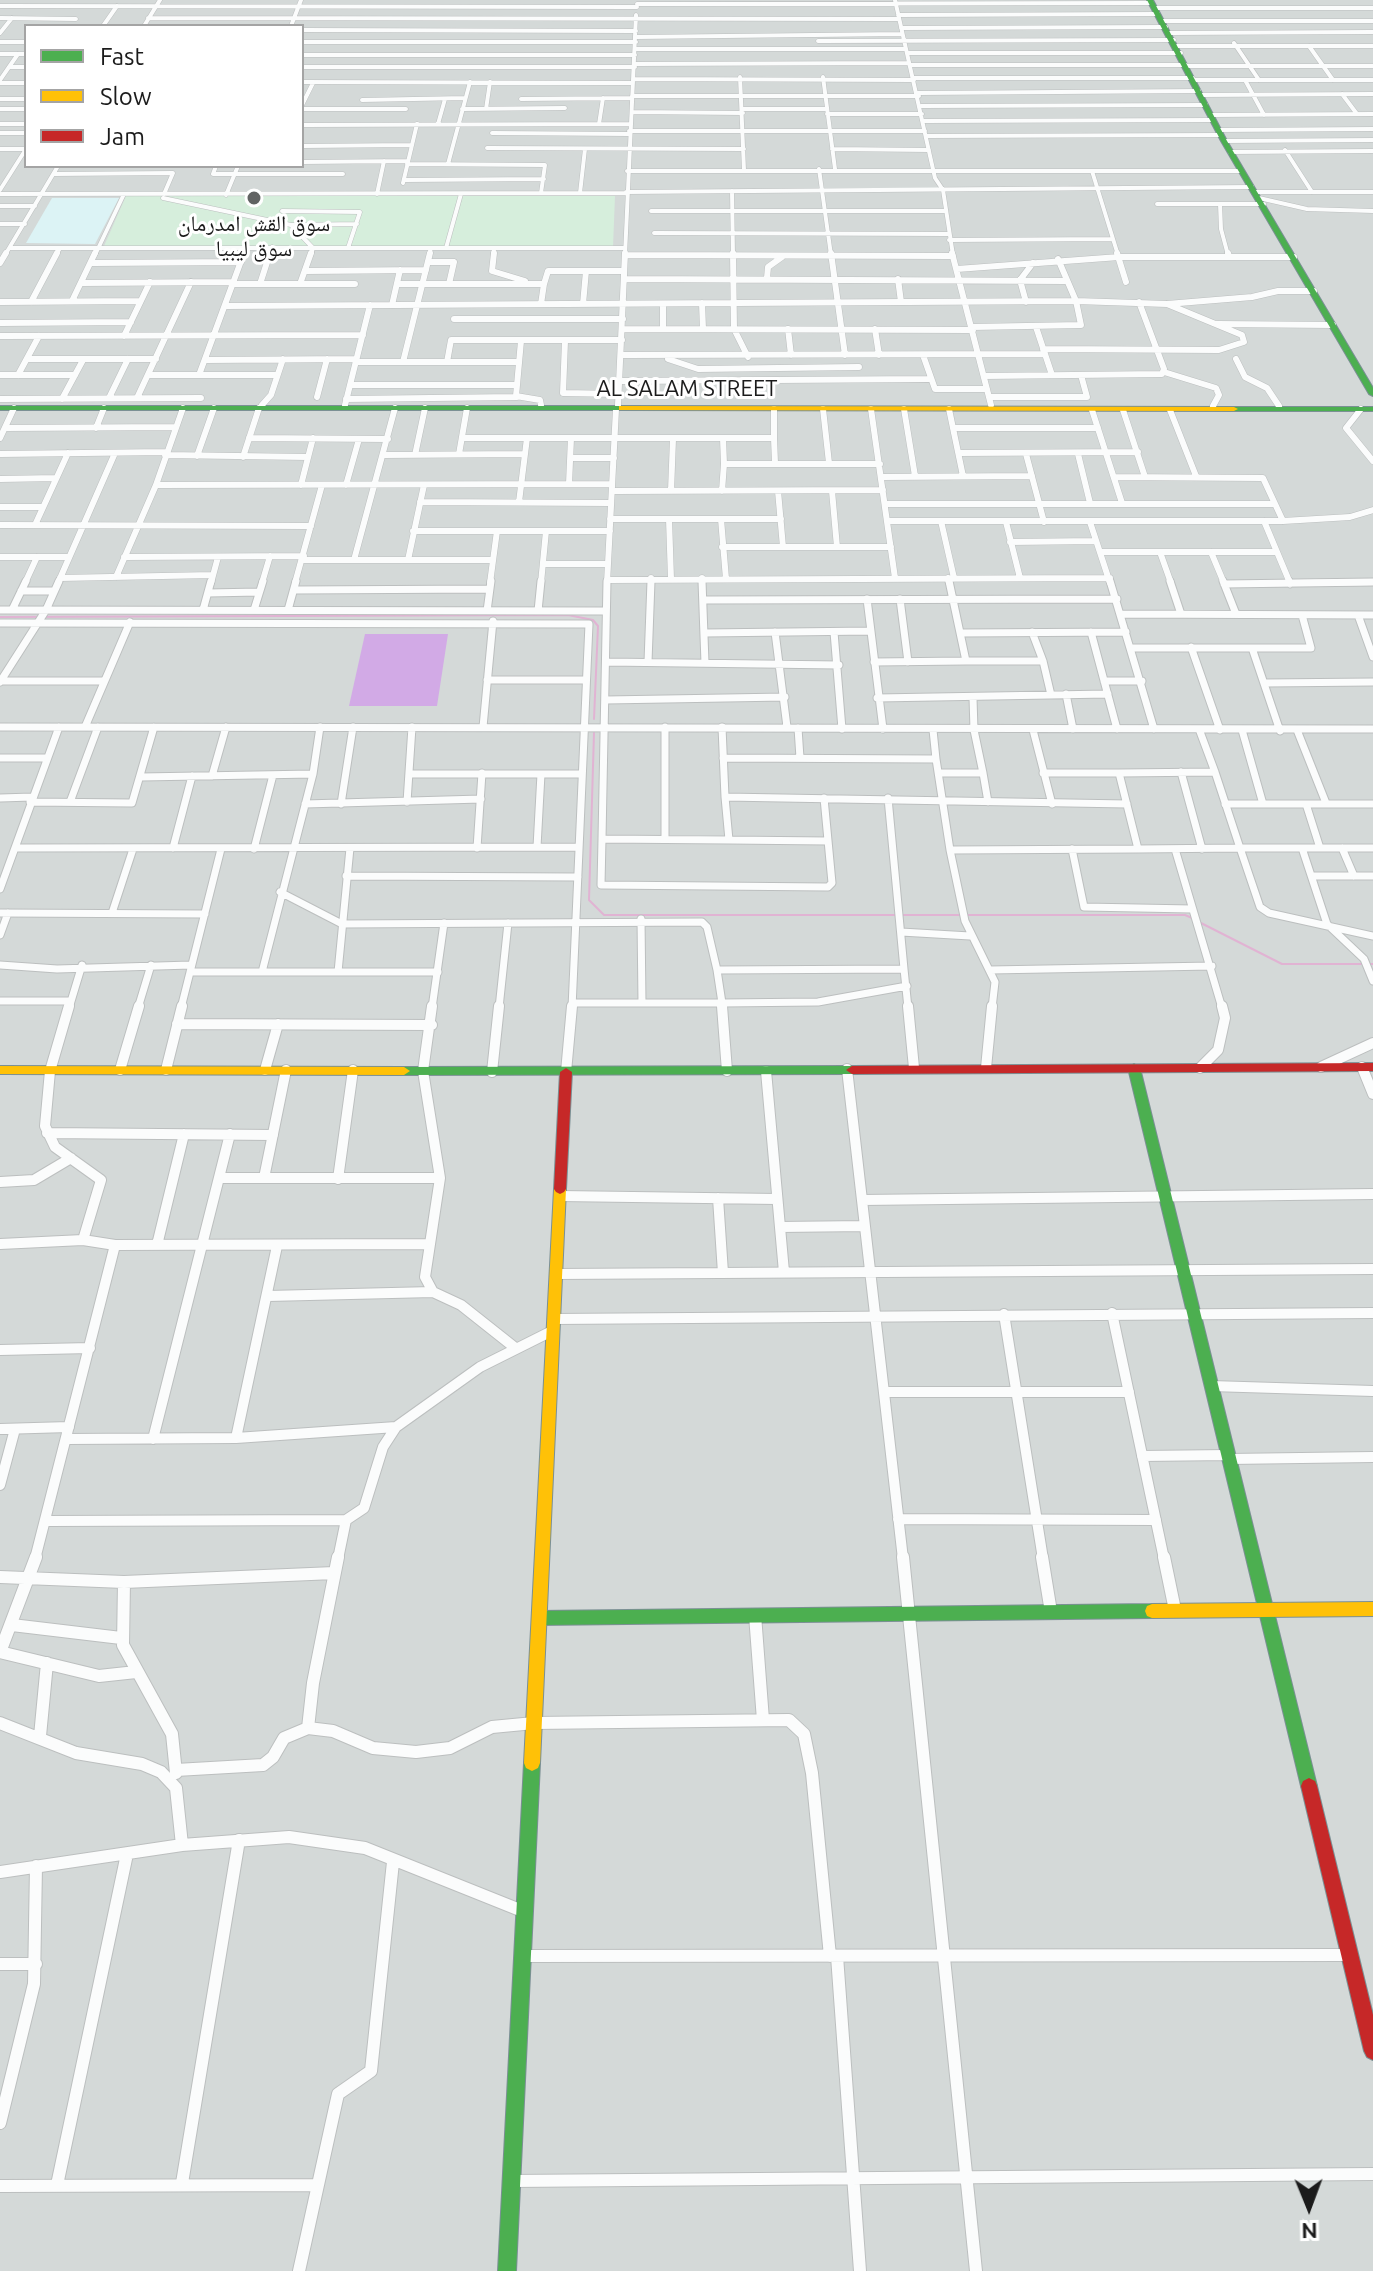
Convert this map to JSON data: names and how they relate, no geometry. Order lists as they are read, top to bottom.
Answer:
{
  "streets": {
    "street": ["AL SALAM STREET"]
  },
  "places": ["سوق القش امدرمان سوق ليبيا"],
  "legend": ["Fast", "Slow", "Jam"],
  "north": "bottom"
}
